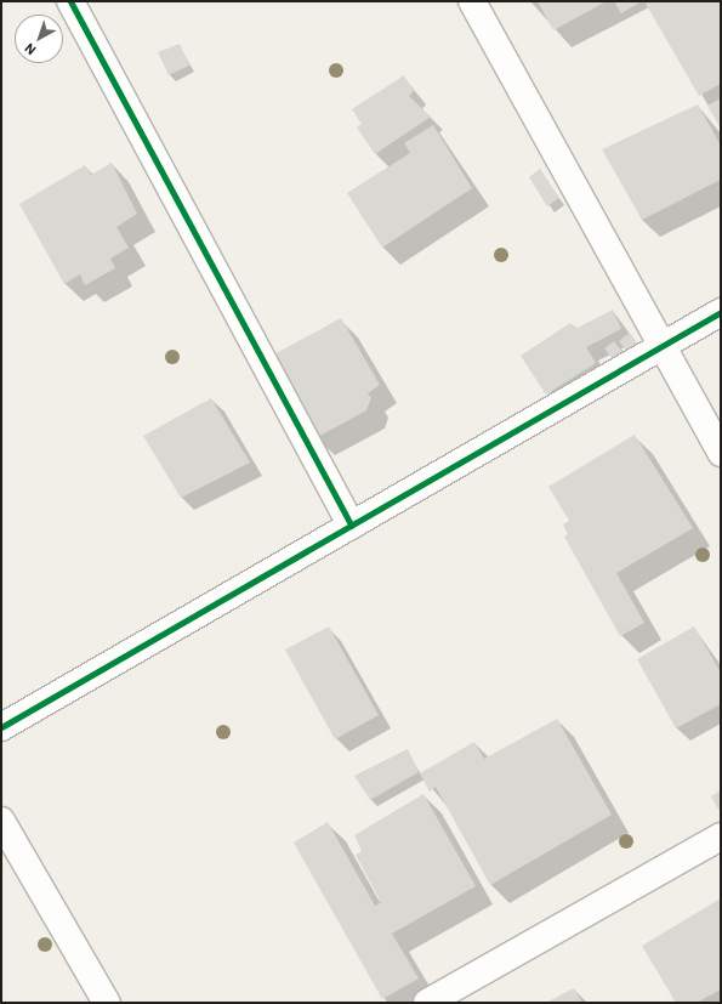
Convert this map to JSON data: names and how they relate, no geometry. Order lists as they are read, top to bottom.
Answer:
{
  "north": "bottom left"
}
